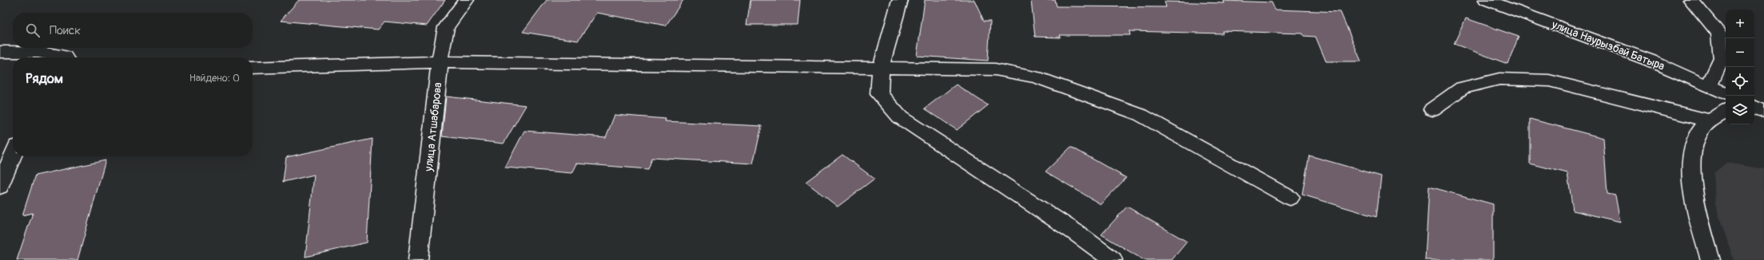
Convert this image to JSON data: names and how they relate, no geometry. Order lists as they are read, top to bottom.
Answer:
{
  "streets": {
    "street": ["улица Наурызбай Батыра", "улица Атшабарова"]
  },
  "page": {
    "map_buttons": ["+", "−"],
    "search": "Поиск",
    "heading": ["Рядом", "Найдено: 0"]
  }
}
